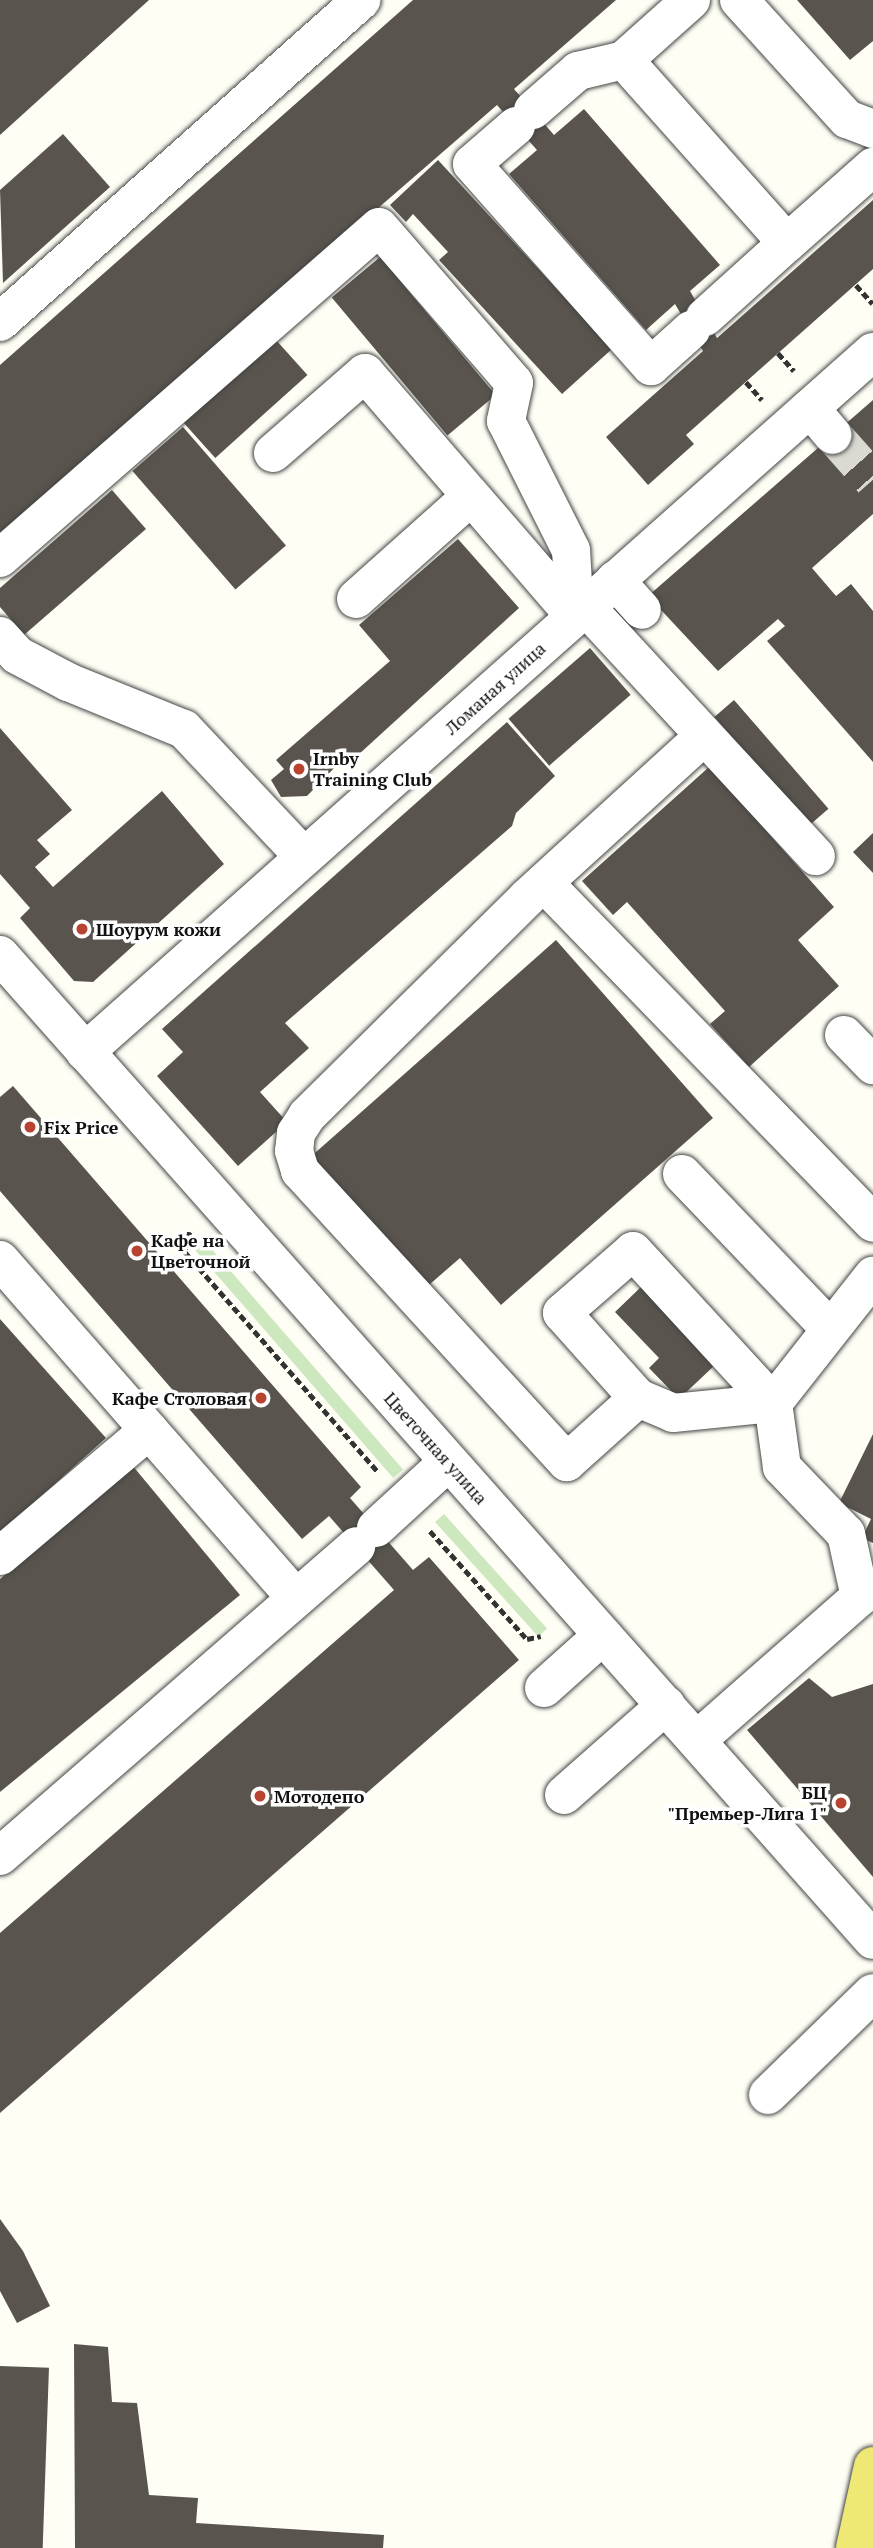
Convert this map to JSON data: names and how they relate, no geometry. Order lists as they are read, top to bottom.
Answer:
{
  "streets": {
    "street": ["Ломаная улица", "Цветочная улица"]
  },
  "crossings": [
    ["Ломаная улица", "Цветочная улица"]
  ],
  "places": [
    "Irnby Training Club",
    "Шоурум кожи",
    "Fix Price",
    "Кафе на Цветочной",
    "Кафе Столовая",
    "Мотодепо",
    "БЦ \"Премьер-Лига 1\""
  ]
}
